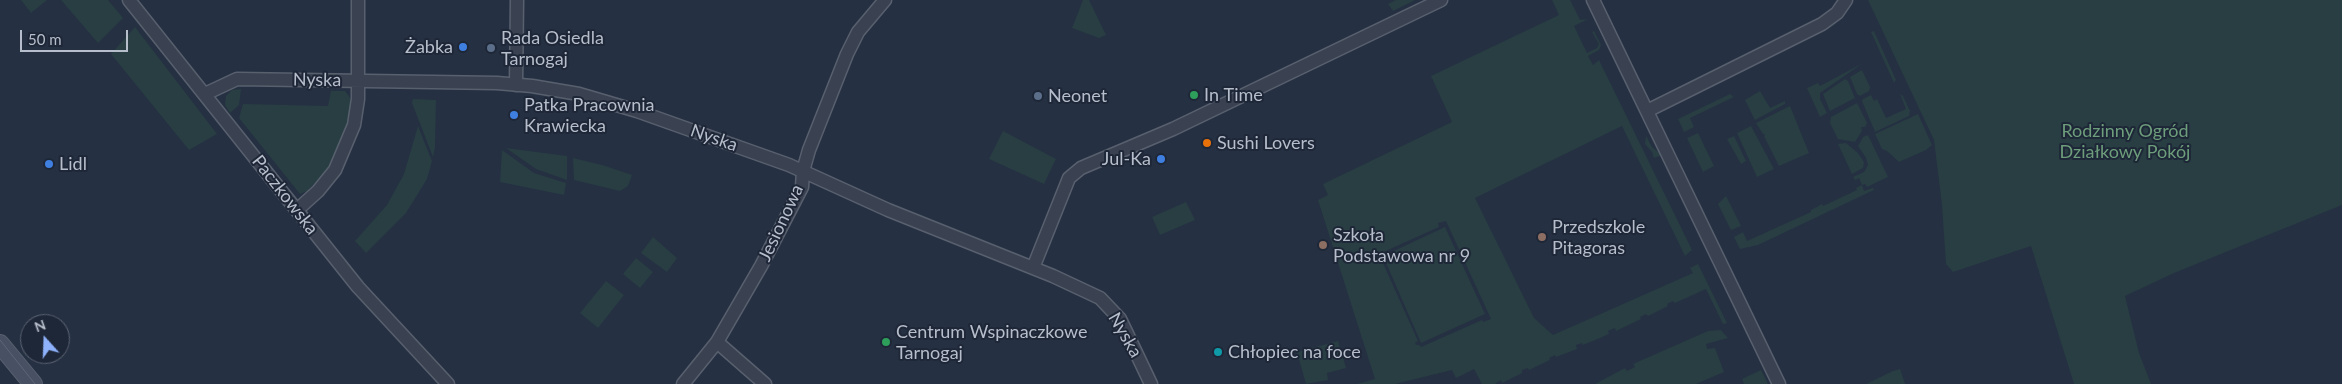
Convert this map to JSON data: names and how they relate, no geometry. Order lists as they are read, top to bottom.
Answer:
{
  "streets": {
    "street": ["Nyska", "Paczkowska", "Jesionowa"]
  },
  "crossings": [
    ["Nyska", "Paczkowska"],
    ["Nyska", "Jesionowa"]
  ],
  "parks": ["Rodzinny Ogród Działkowy Pokój"],
  "places": [
    "Żabka",
    "Rada Osiedla Tarnogaj",
    "In Time",
    "Neonet",
    "Patka Pracownia Krawiecka",
    "Sushi Lovers",
    "Jul-Ka",
    "Lidl",
    "Przedszkole Pitagoras",
    "Szkoła Podstawowa nr 9",
    "Centrum Wspinaczkowe Tarnogaj",
    "Chłopiec na foce"
  ],
  "scale_bar": "50 m",
  "north": "top"
}
